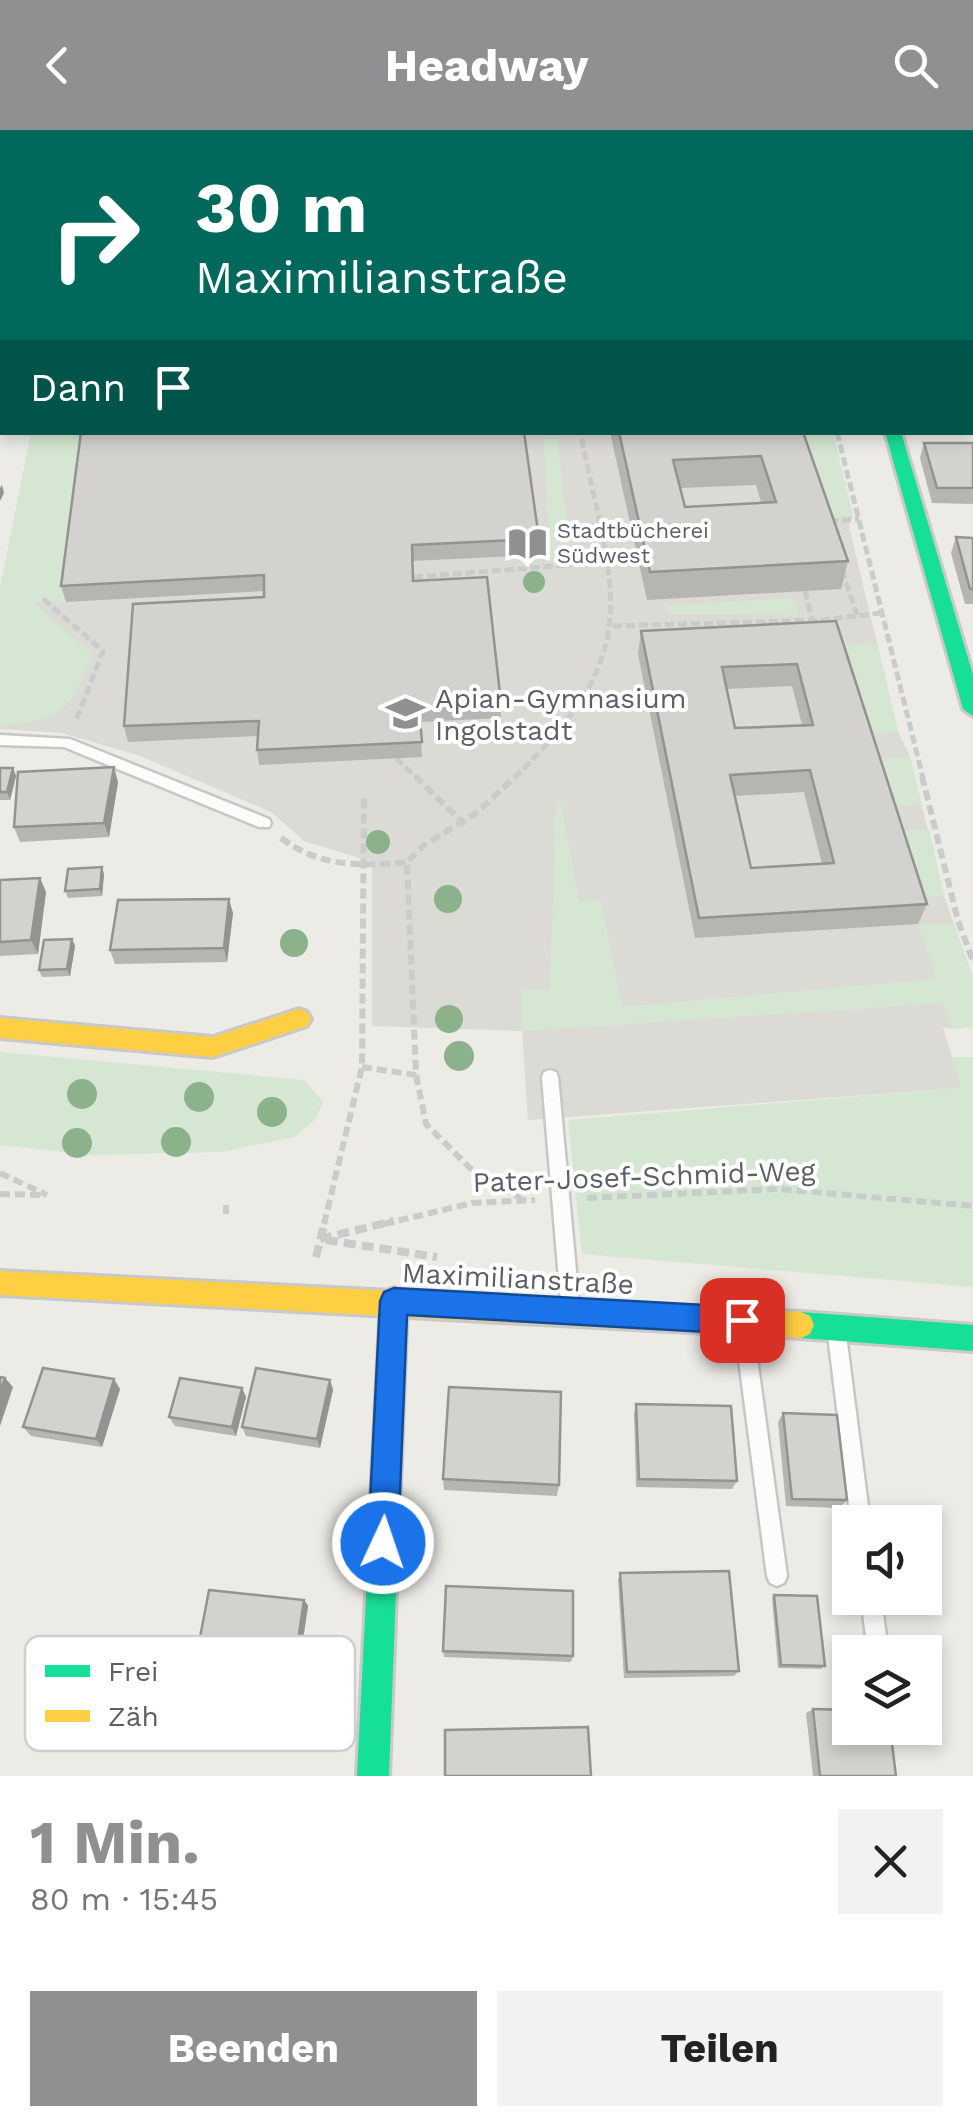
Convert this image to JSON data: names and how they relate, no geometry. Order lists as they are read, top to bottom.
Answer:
{
  "streets": {
    "street": ["Maximilianstraße"],
    "path": ["Pater-Josef-Schmid-Weg"]
  },
  "places": {
    "library": ["Stadtbücherei Südwest"],
    "school or university": ["Apian-Gymnasium Ingolstadt"]
  },
  "legend": ["Frei", "Zäh"],
  "page": {
    "header": "Headway",
    "turn": ["30 m", "Maximilianstraße"],
    "then": "Dann",
    "heading": ["1 Min.", "80 m · 15:45"],
    "buttons": ["Beenden", "Teilen"]
  }
}
